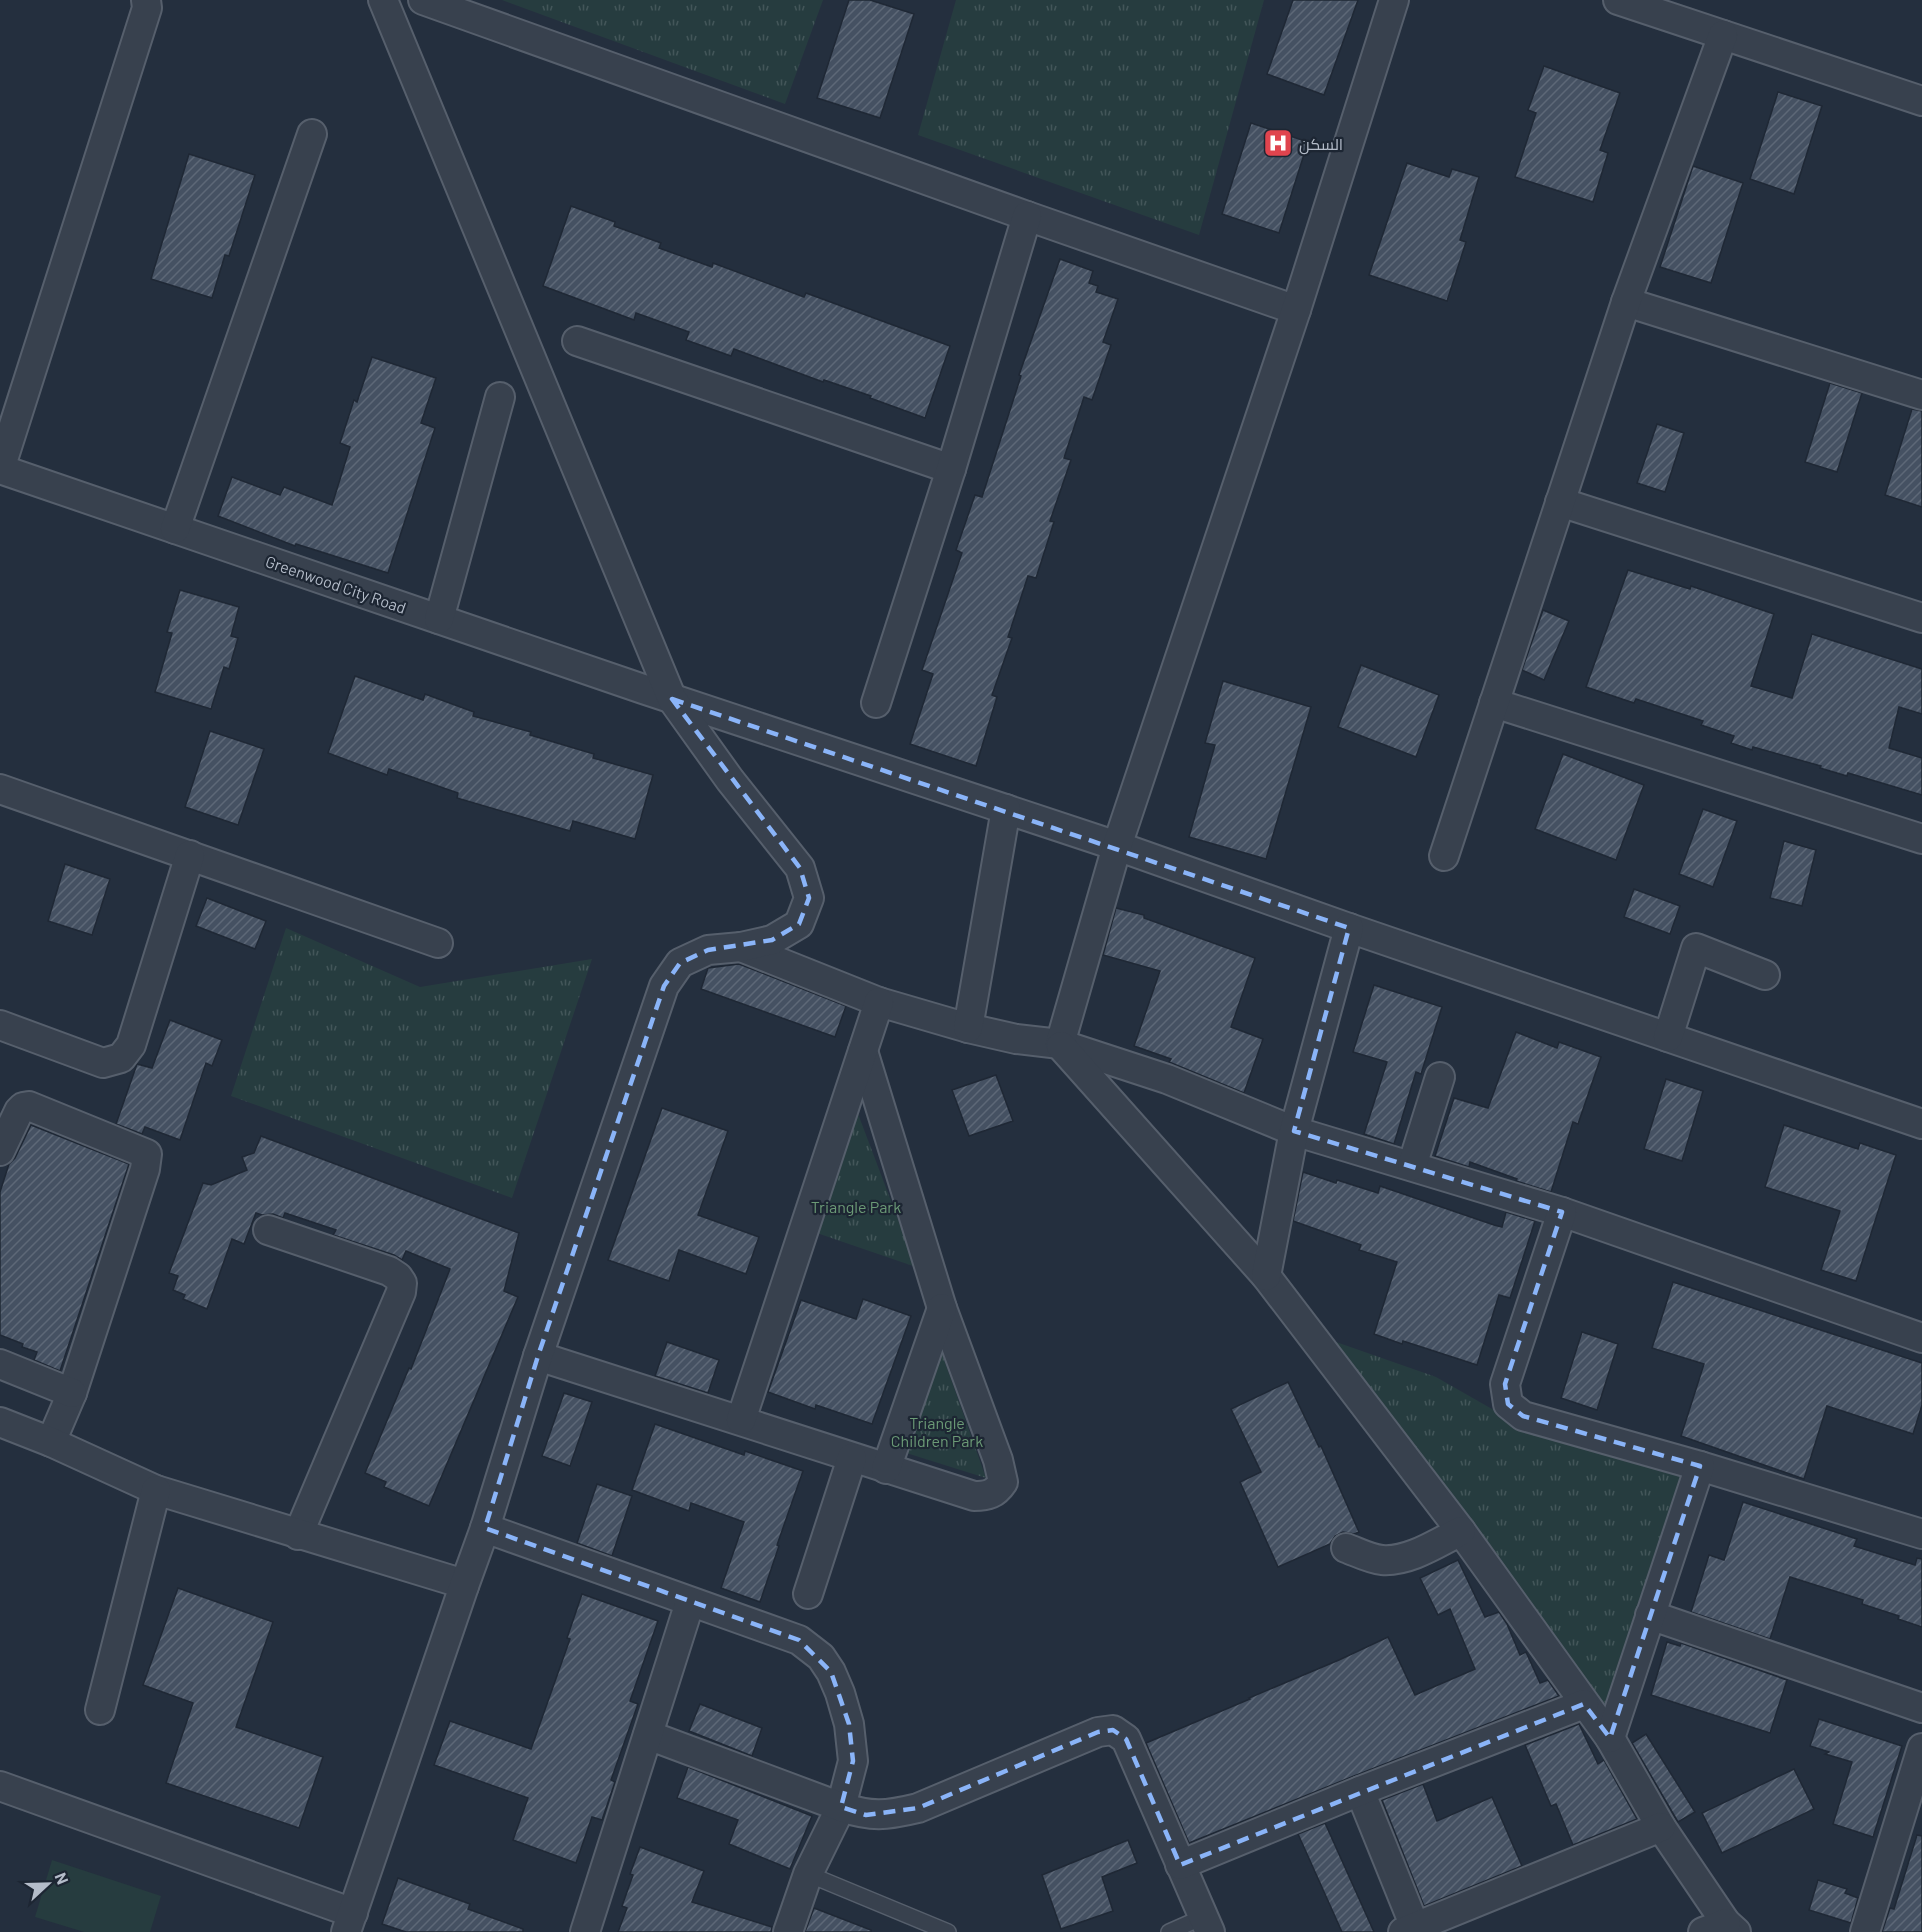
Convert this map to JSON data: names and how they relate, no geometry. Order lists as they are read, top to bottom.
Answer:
{
  "streets": {
    "street": ["Greenwood City Road"]
  },
  "parks": ["Triangle Park", "Triangle Children Park"],
  "places": {
    "hospital": ["السكن"]
  },
  "north": "right"
}
